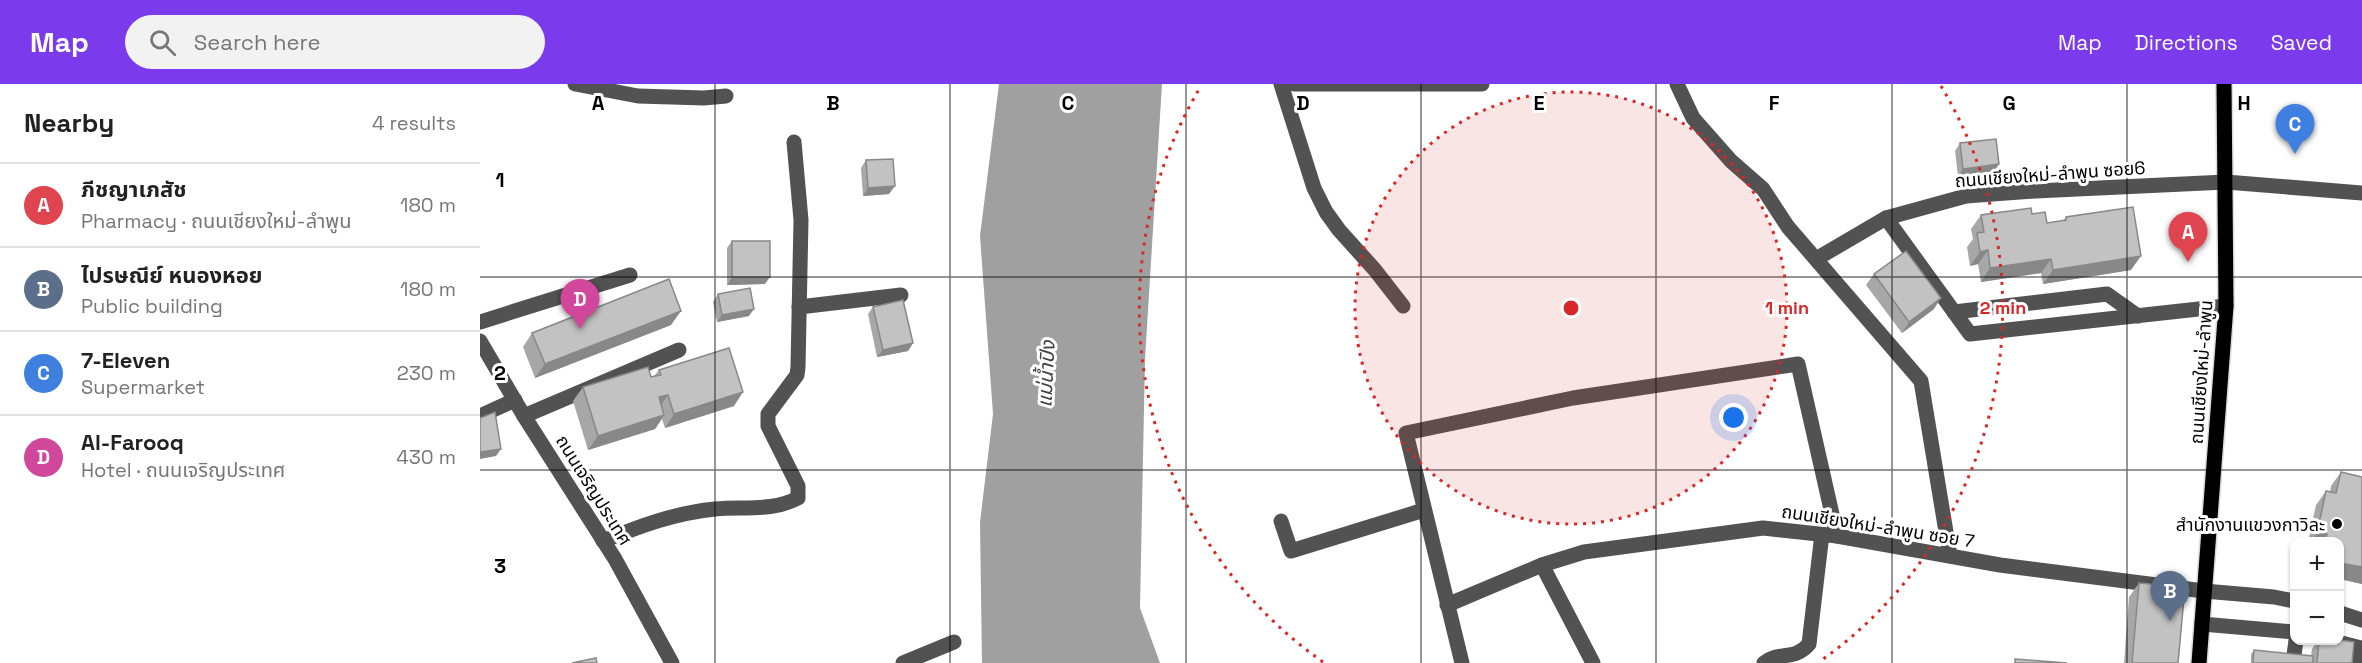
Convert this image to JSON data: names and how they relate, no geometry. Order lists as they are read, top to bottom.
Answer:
{
  "streets": {
    "main road": ["ถนนเชียงใหม่-ลำพูน"],
    "street": ["ถนนเชียงใหม่-ลำพูน ซอย6", "ถนนเจริญประเทศ", "ถนนเชียงใหม่-ลำพูน ซอย 7"]
  },
  "crossings": [
    ["ถนนเชียงใหม่-ลำพูน ซอย6", "ถนนเชียงใหม่-ลำพูน"],
    ["ถนนเชียงใหม่-ลำพูน", "ถนนเชียงใหม่-ลำพูน ซอย 7"]
  ],
  "water": ["แม่น้ำปิง"],
  "places": ["สำนักงานแขวงกาวิละ"],
  "page": {
    "header": "Map",
    "search": "Search here",
    "nav": ["Map", "Directions", "Saved"],
    "heading": ["Nearby", "4 results"],
    "pins": [
      "C",
      "A",
      "D",
      "B"
    ],
    "list": [
      {
        "mark": "A",
        "name": "ภีชญาเภสัช",
        "note": "Pharmacy · ถนนเชียงใหม่-ลำพูน",
        "value": "180 m"
      },
      {
        "mark": "B",
        "name": "ไปรษณีย์ หนองหอย",
        "note": "Public building",
        "value": "180 m"
      },
      {
        "mark": "C",
        "name": "7-Eleven",
        "note": "Supermarket",
        "value": "230 m"
      },
      {
        "mark": "D",
        "name": "Al-Farooq",
        "note": "Hotel · ถนนเจริญประเทศ",
        "value": "430 m"
      }
    ],
    "map_buttons": ["+", "−"]
  },
  "grid": {
    "columns": [
      "A",
      "B",
      "C",
      "D",
      "E",
      "F",
      "G",
      "H"
    ],
    "rows": ["1", "2", "3"]
  },
  "rings": ["1 min", "2 min"]
}
